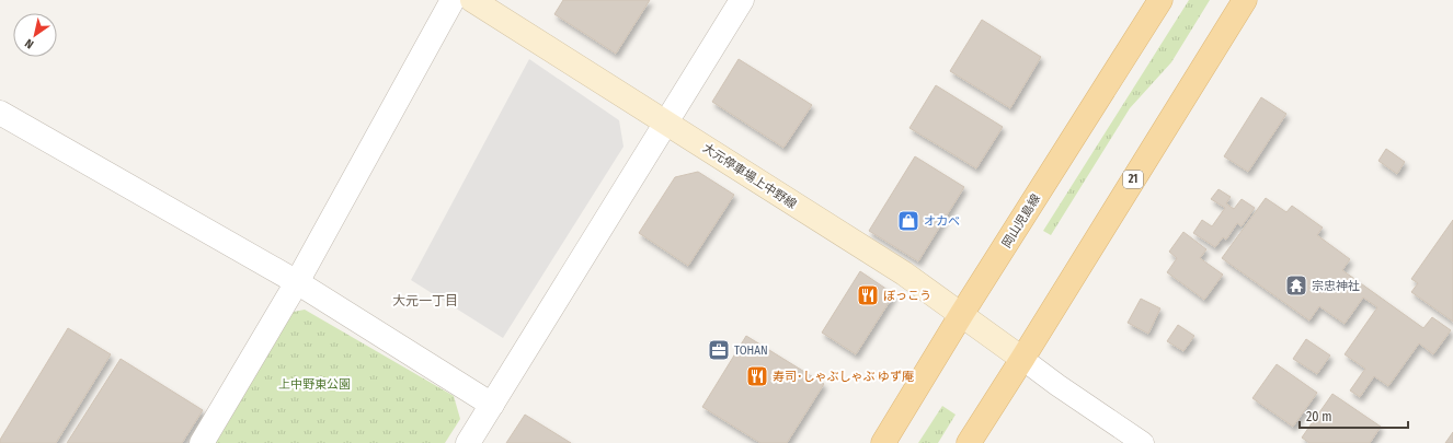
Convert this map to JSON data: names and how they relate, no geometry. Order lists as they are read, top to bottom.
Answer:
{
  "streets": {
    "main road": ["大元停車場上中野線", "21", "岡山児島線"]
  },
  "crossings": [
    ["大元停車場上中野線", "21"],
    ["大元停車場上中野線", "岡山児島線"]
  ],
  "districts": ["大元一丁目"],
  "parks": ["上中野東公園"],
  "places": {
    "shop": ["オカベ"],
    "temple": ["宗忠神社"],
    "restaurant": ["ぼっこう", "寿司･しゃぶしゃぶ ゆず庵"],
    "office": ["TOHAN"]
  },
  "scale_bar": "20 m",
  "north": "bottom left"
}
